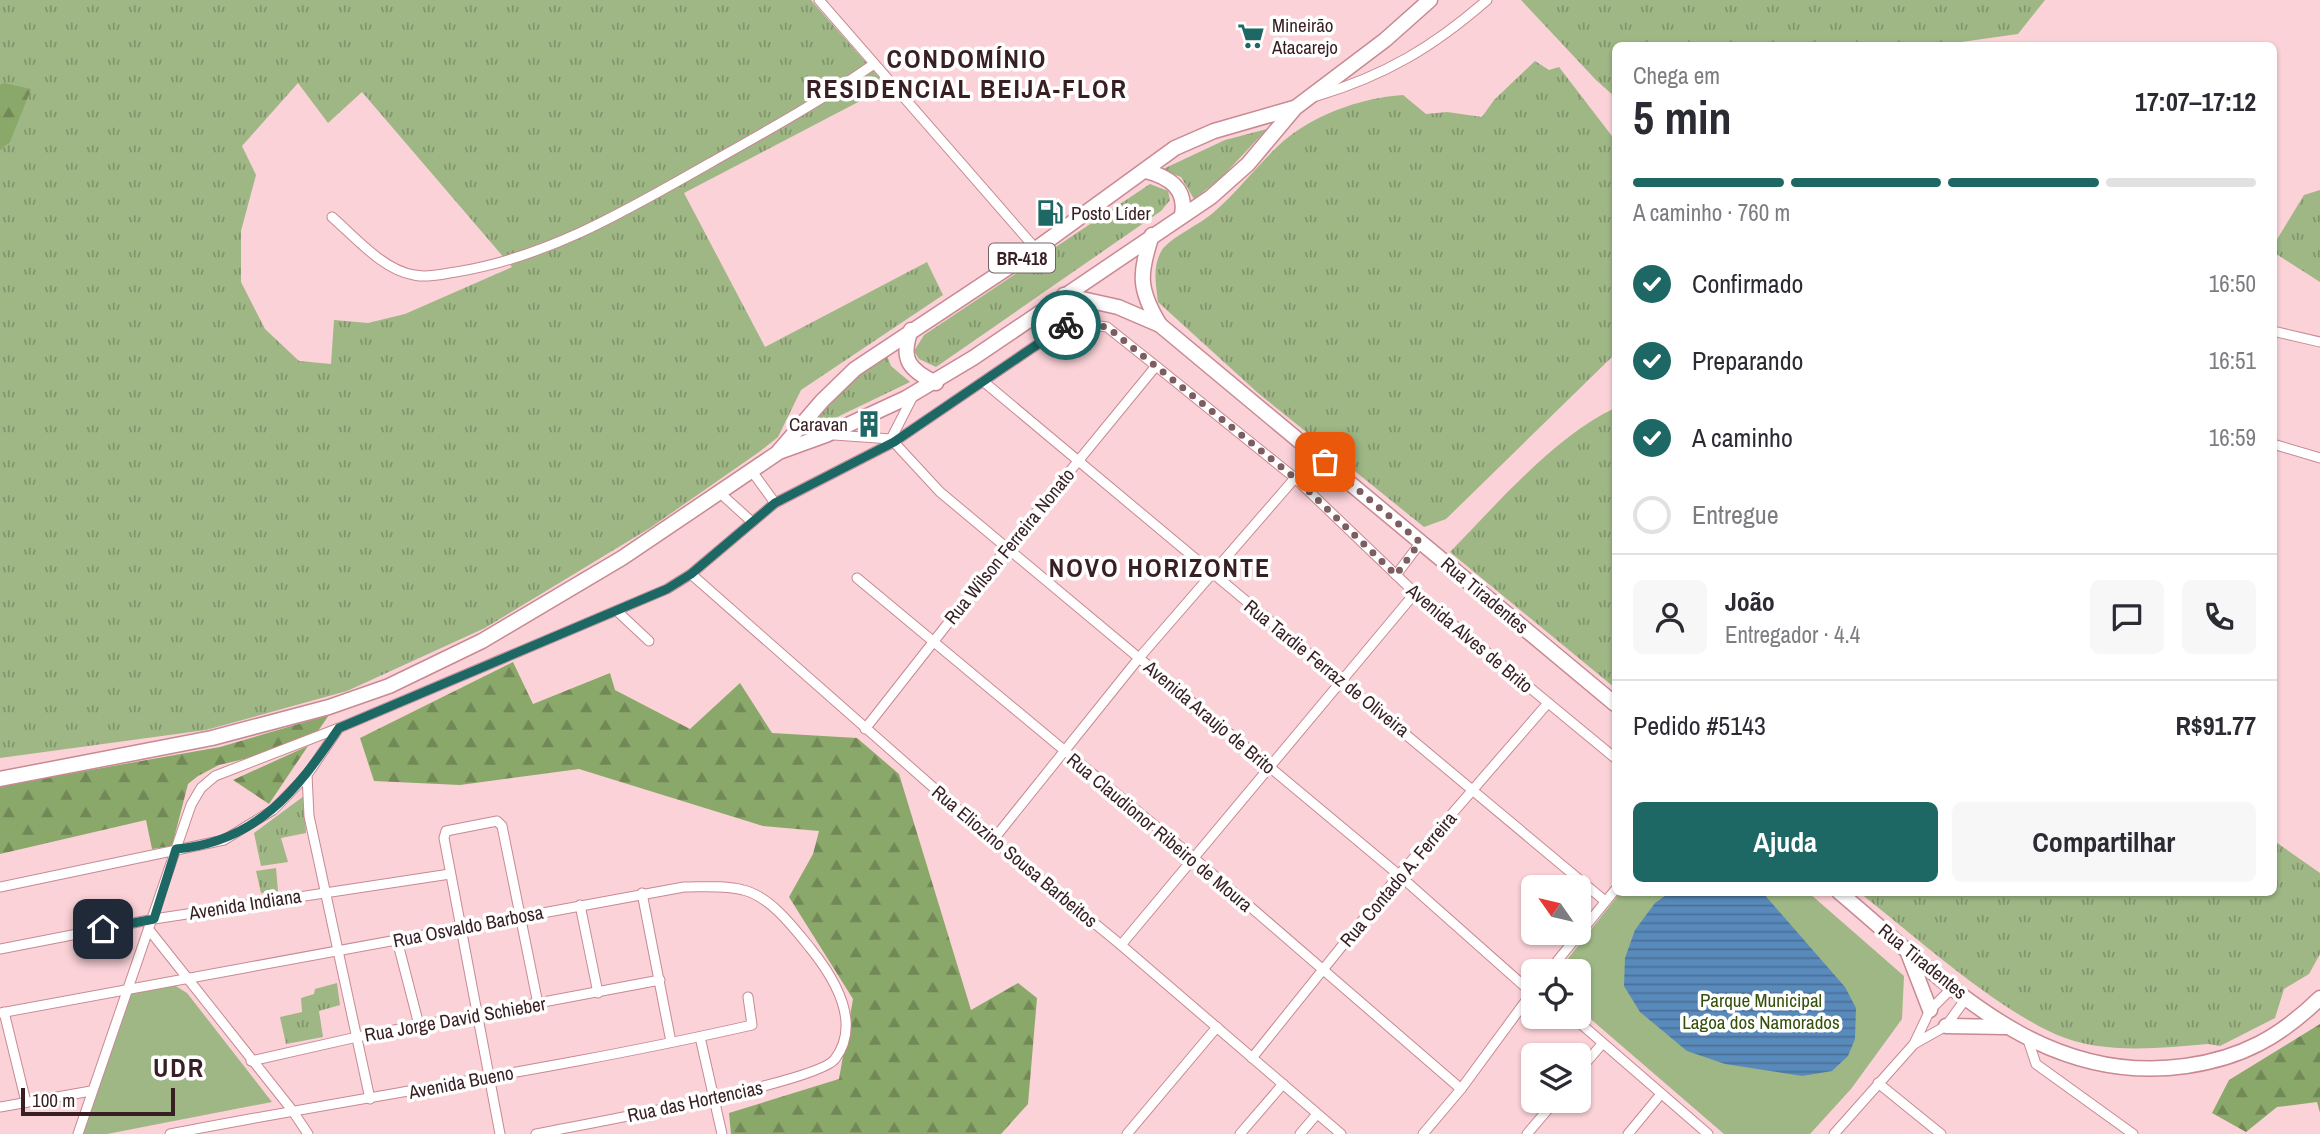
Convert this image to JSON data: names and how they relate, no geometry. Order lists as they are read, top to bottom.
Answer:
{
  "streets": {
    "main road": ["BR-418", "Rua Tiradentes"],
    "street": [
      "Rua Wilson Ferreira Nonato",
      "Avenida Alves de Brito",
      "Rua Tardie Ferraz de Oliveira",
      "Avenida Araujo de Brito",
      "Rua Claudionor Ribeiro de Moura",
      "Rua Eliozino Sousa Barbeitos",
      "Rua Contado A. Ferreira",
      "Avenida Indiana",
      "Rua Osvaldo Barbosa",
      "Rua Jorge David Schieber",
      "Avenida Bueno",
      "Rua das Hortencias"
    ]
  },
  "crossings": [
    ["BR-418", "Rua Tiradentes"],
    ["Rua Wilson Ferreira Nonato", "Avenida Alves de Brito"],
    ["Rua Wilson Ferreira Nonato", "Rua Tardie Ferraz de Oliveira"],
    ["Rua Wilson Ferreira Nonato", "Avenida Araujo de Brito"],
    ["Rua Wilson Ferreira Nonato", "Rua Claudionor Ribeiro de Moura"],
    ["Rua Wilson Ferreira Nonato", "Rua Eliozino Sousa Barbeitos"],
    ["Avenida Alves de Brito", "Rua Tardie Ferraz de Oliveira"],
    ["Avenida Alves de Brito", "Avenida Araujo de Brito"],
    ["Avenida Alves de Brito", "Rua Eliozino Sousa Barbeitos"],
    ["Avenida Alves de Brito", "Rua Contado A. Ferreira"],
    ["Avenida Alves de Brito", "Avenida Indiana"],
    ["Avenida Alves de Brito", "Rua Osvaldo Barbosa"],
    ["Rua Tardie Ferraz de Oliveira", "Rua Contado A. Ferreira"],
    ["Avenida Araujo de Brito", "Rua Contado A. Ferreira"],
    ["Rua Claudionor Ribeiro de Moura", "Rua Contado A. Ferreira"],
    ["Rua Eliozino Sousa Barbeitos", "Rua Contado A. Ferreira"],
    ["Rua Osvaldo Barbosa", "Rua das Hortencias"]
  ],
  "districts": ["CONDOMÍNIO RESIDENCIAL BEIJA-FLOR", "NOVO HORIZONTE", "UDR"],
  "parks": ["Parque Municipal Lagoa dos Namorados"],
  "places": {
    "supermarket": ["Mineirão Atacarejo"],
    "fuel station": ["Posto Líder"],
    "building": ["Caravan"]
  },
  "scale_bar": "100 m",
  "north": "top left",
  "page": {
    "heading": ["5 min", "Chega em", "17:07–17:12"],
    "panel": [
      "João",
      "Entregador · 4.4",
      "Pedido #5143",
      "R$91.77"
    ],
    "bar": "A caminho · 760 m",
    "list": [
      ["Confirmado", "16:50"],
      ["Preparando", "16:51"],
      ["A caminho", "16:59"],
      "Entregue"
    ],
    "buttons": ["Ajuda", "Compartilhar"],
    "scale": "100 m"
  }
}
